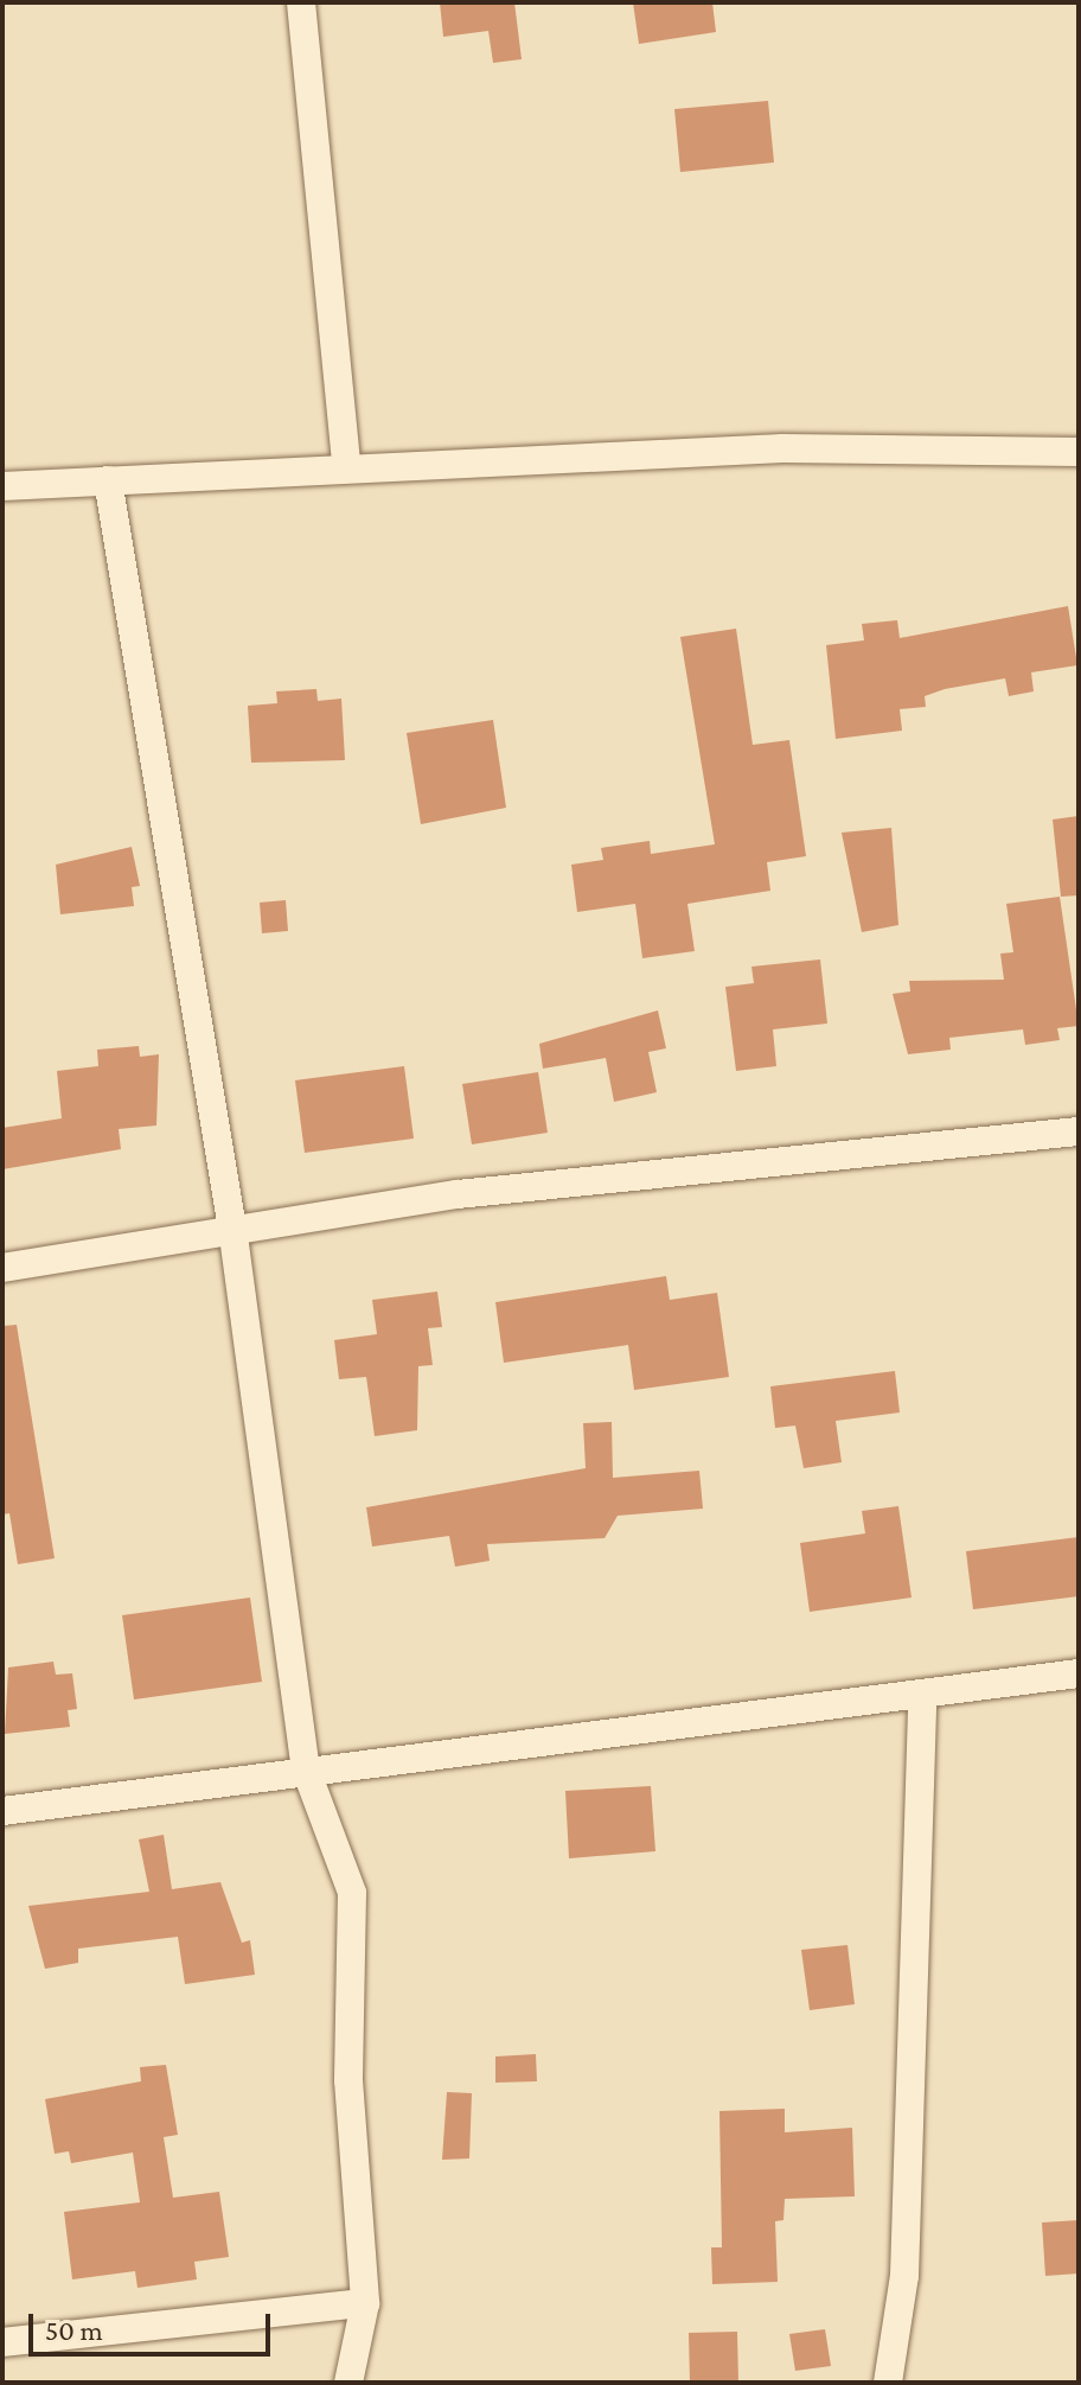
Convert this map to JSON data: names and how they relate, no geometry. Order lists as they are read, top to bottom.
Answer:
{
  "scale_bar": "50 m"
}
